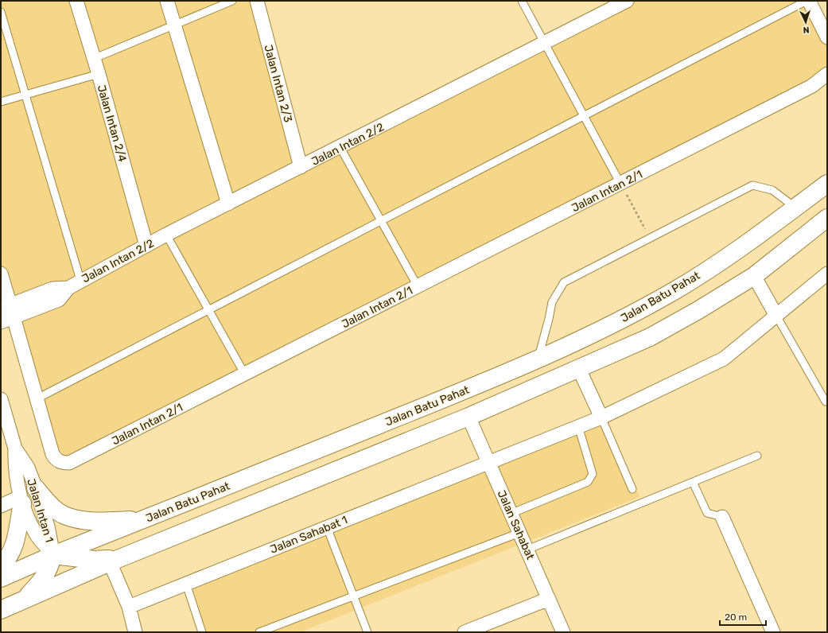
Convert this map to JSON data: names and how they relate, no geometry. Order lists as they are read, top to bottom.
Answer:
{
  "streets": {
    "highway": ["Jalan Batu Pahat"],
    "street": [
      "Jalan Intan 2/3",
      "Jalan Intan 2/4",
      "Jalan Intan 2/2",
      "Jalan Intan 2/1",
      "Jalan Intan 1",
      "Jalan Sahabat",
      "Jalan Sahabat 1"
    ]
  },
  "crossings": [
    ["Jalan Intan 2/3", "Jalan Intan 2/2"],
    ["Jalan Intan 2/4", "Jalan Intan 2/2"],
    ["Jalan Intan 2/2", "Jalan Intan 2/1"],
    ["Jalan Batu Pahat", "Jalan Intan 1"],
    ["Jalan Sahabat", "Jalan Sahabat 1"]
  ],
  "scale_bar": "20 m",
  "north": "bottom"
}
